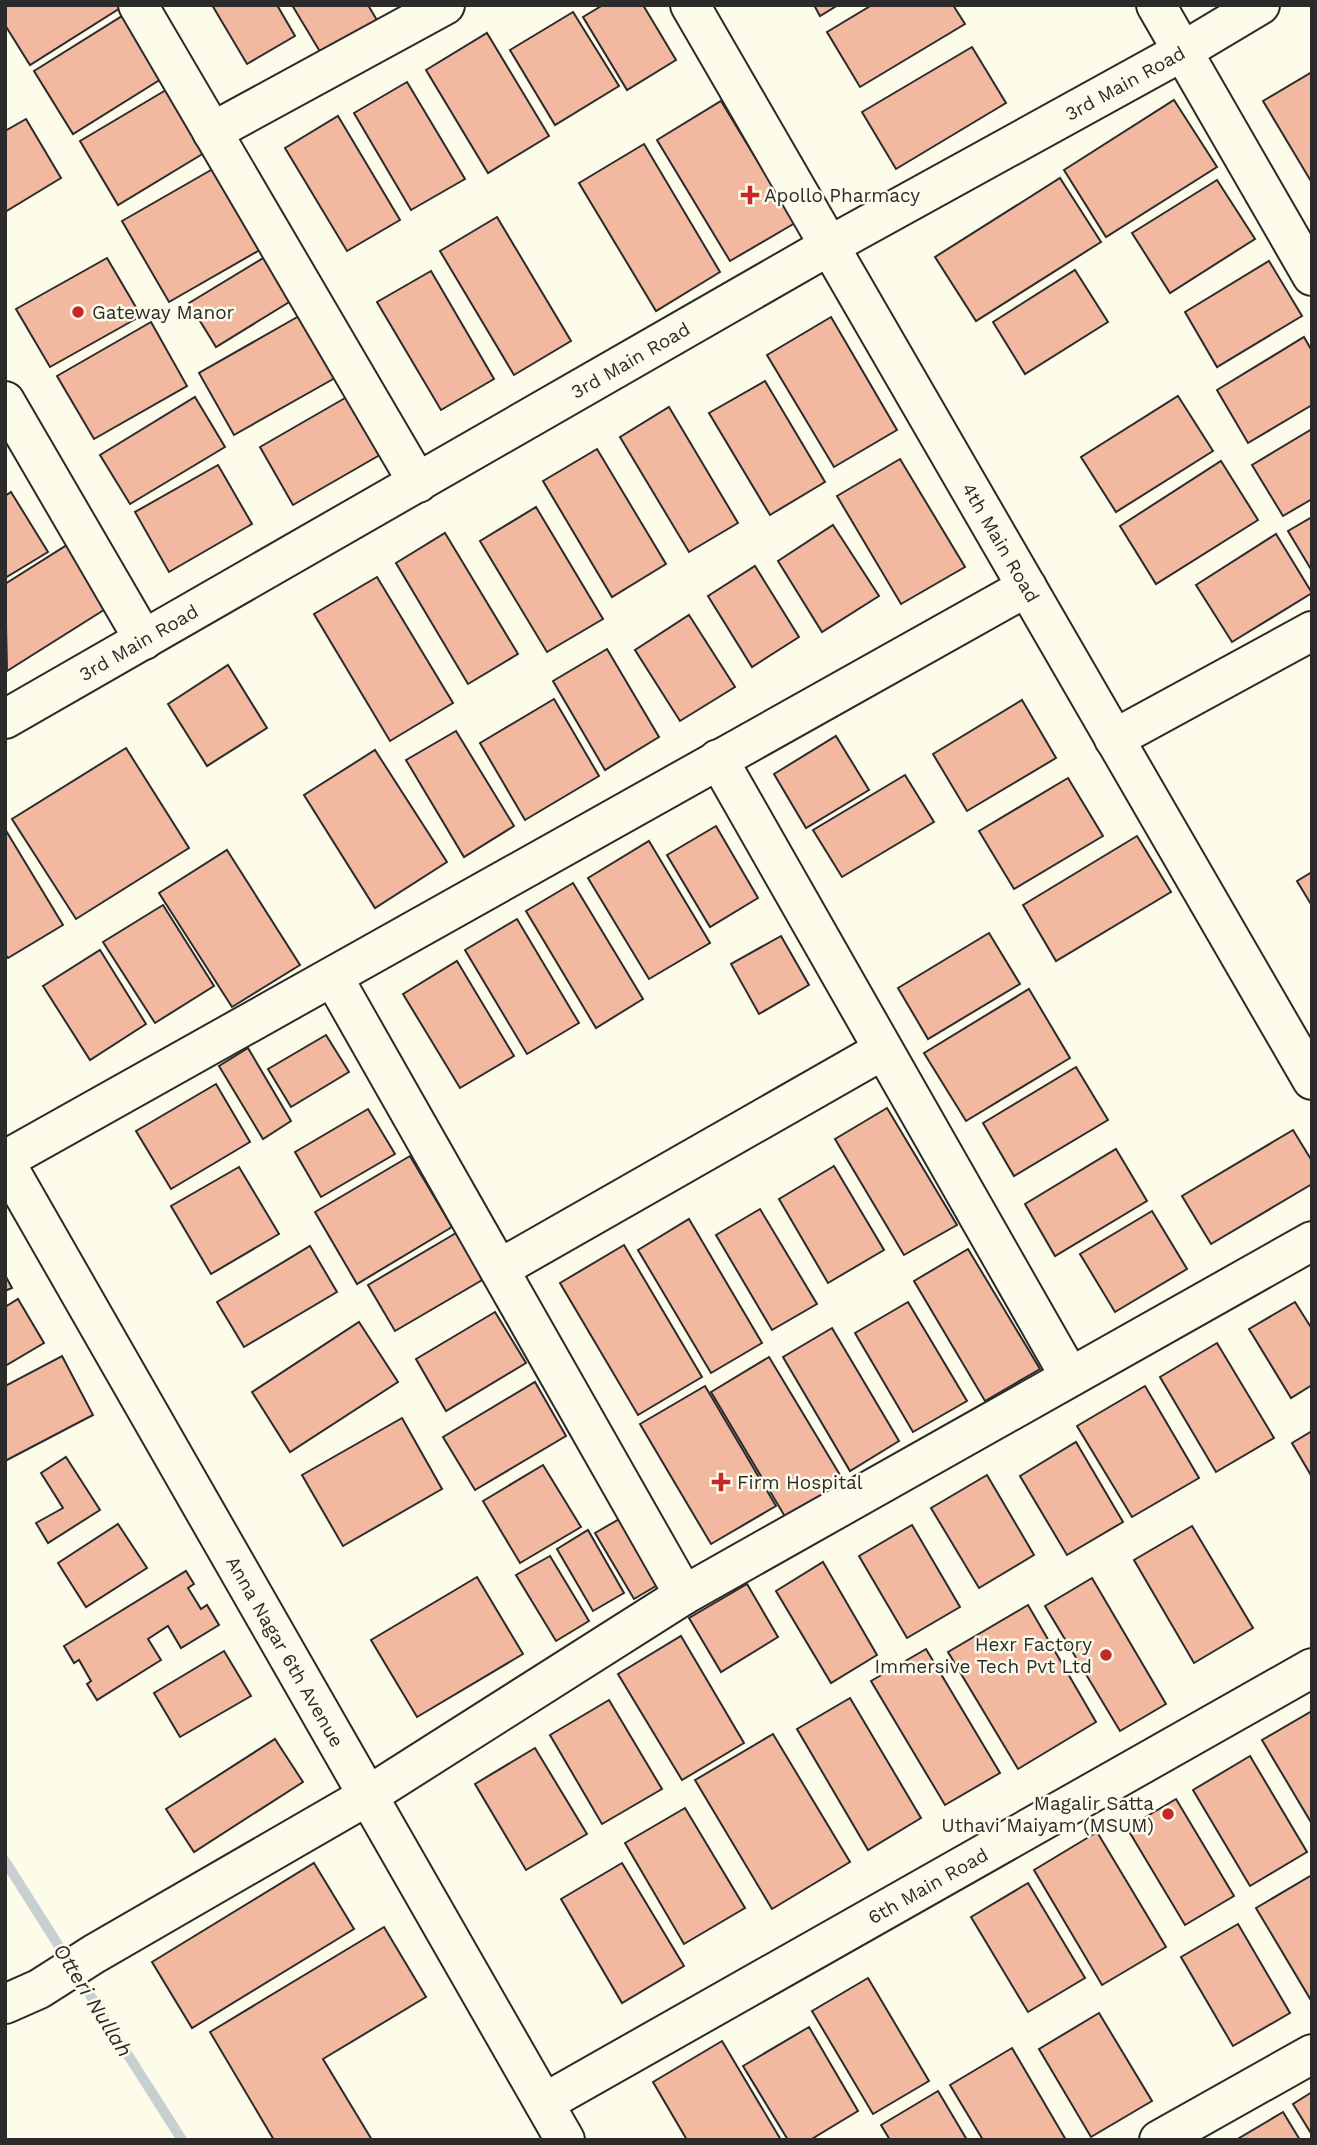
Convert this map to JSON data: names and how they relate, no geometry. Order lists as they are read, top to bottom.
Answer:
{
  "streets": {
    "street": [
      "3rd Main Road",
      "4th Main Road",
      "Anna Nagar 6th Avenue",
      "6th Main Road"
    ]
  },
  "crossings": [
    ["3rd Main Road", "4th Main Road"],
    ["Anna Nagar 6th Avenue", "6th Main Road"]
  ],
  "water": ["Otteri Nullah"],
  "places": {
    "health": ["Apollo Pharmacy", "Firm Hospital"],
    "other": ["Gateway Manor", "Hexr Factory Immersive Tech Pvt Ltd", "Magalir Satta Uthavi Maiyam (MSUM)"]
  }
}
